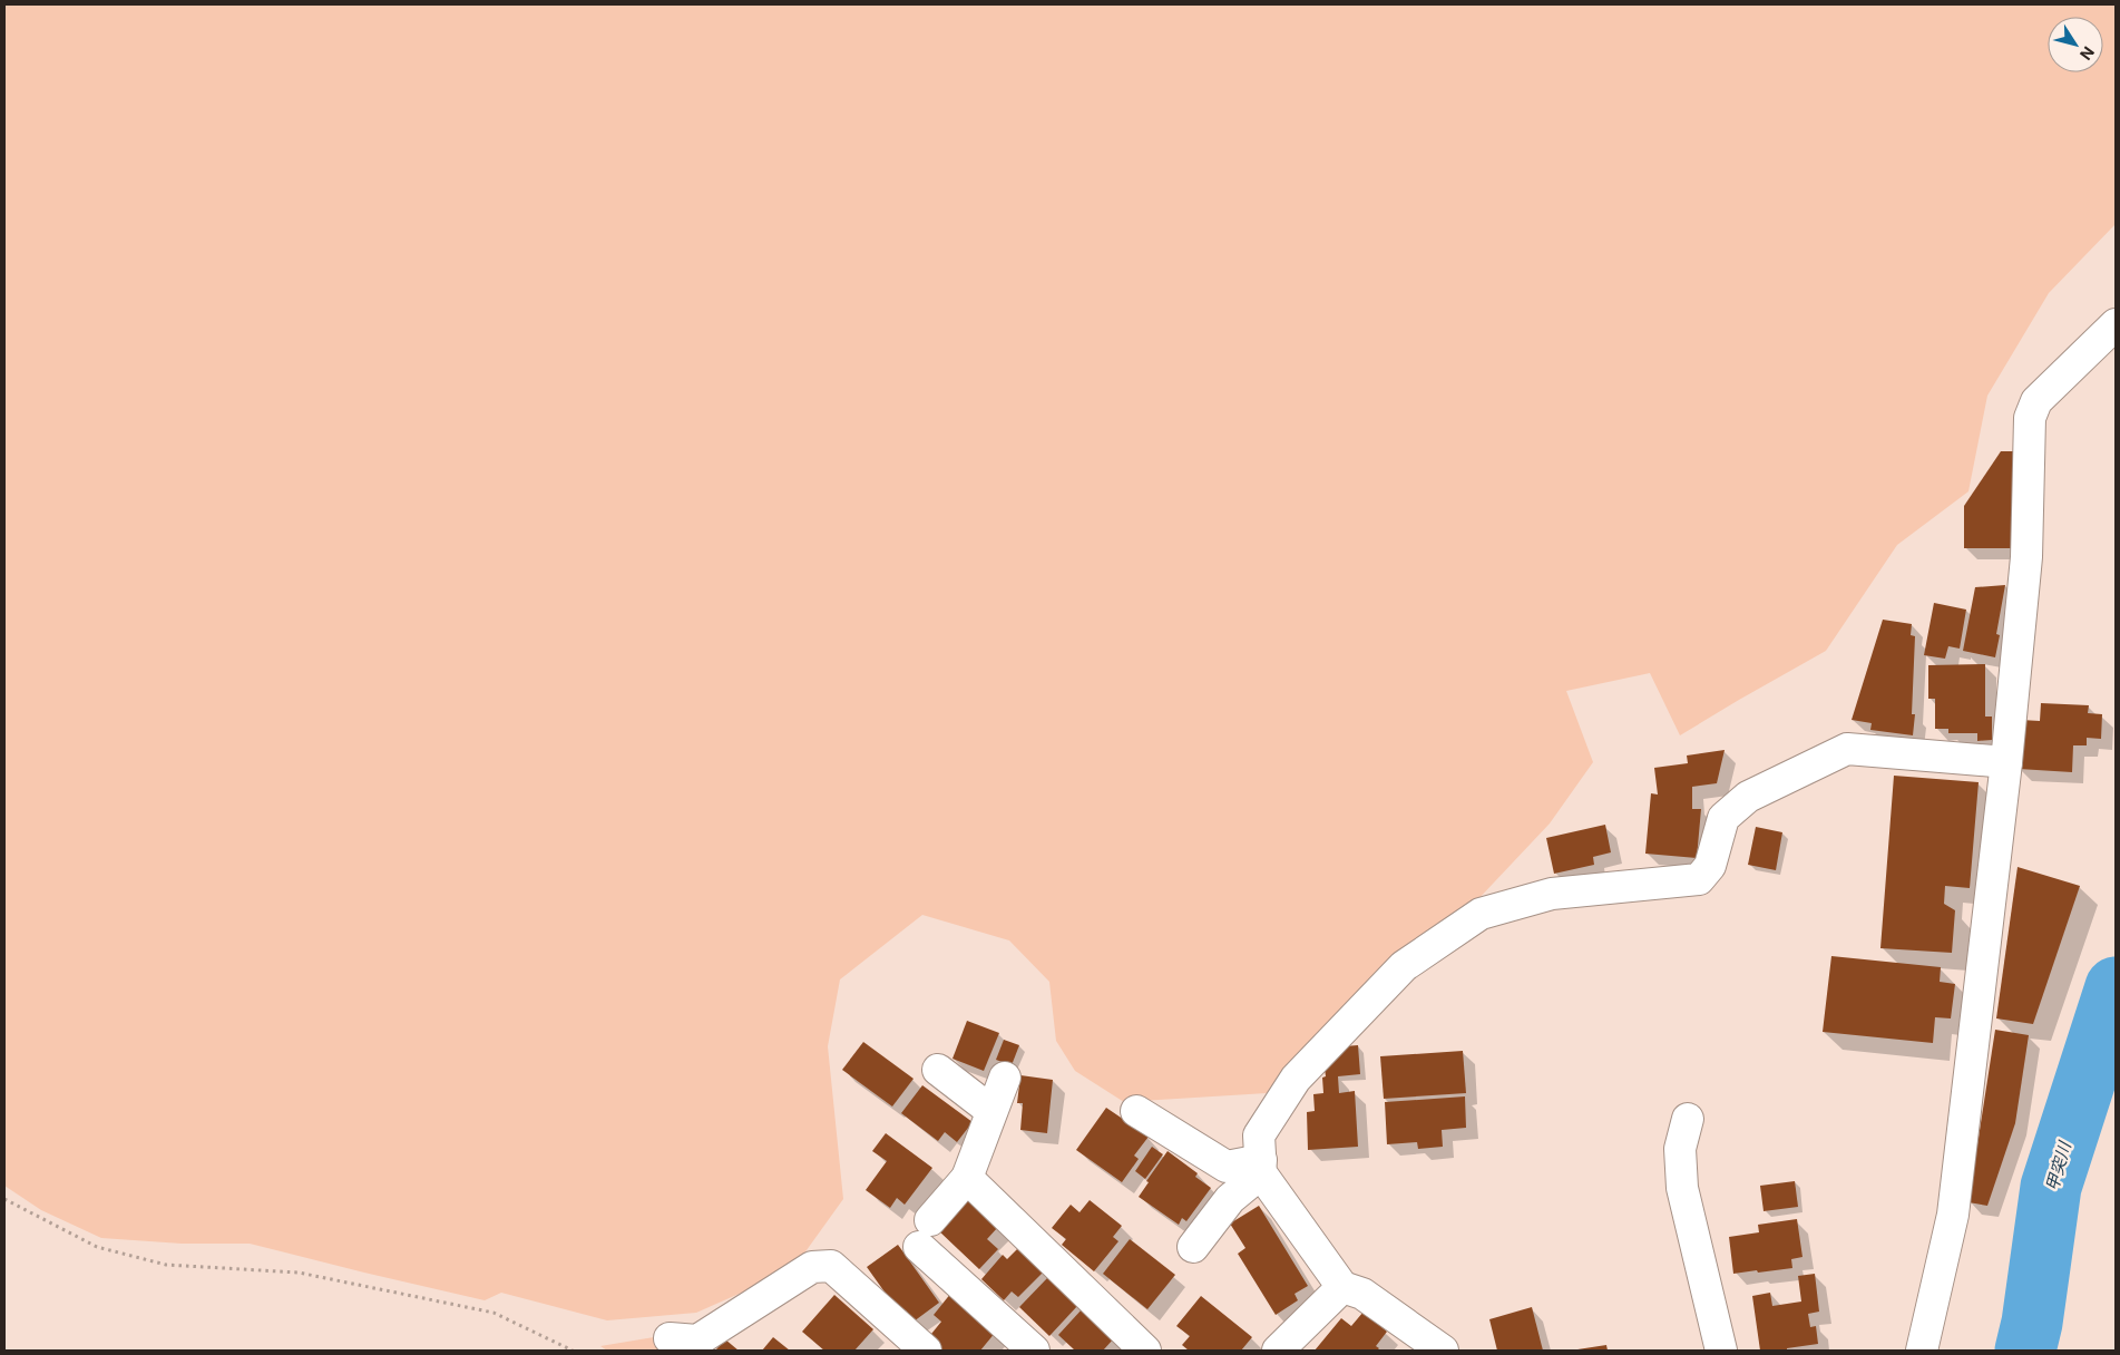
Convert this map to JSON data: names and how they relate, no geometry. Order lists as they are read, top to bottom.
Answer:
{
  "water": ["甲突川"],
  "north": "bottom right"
}
